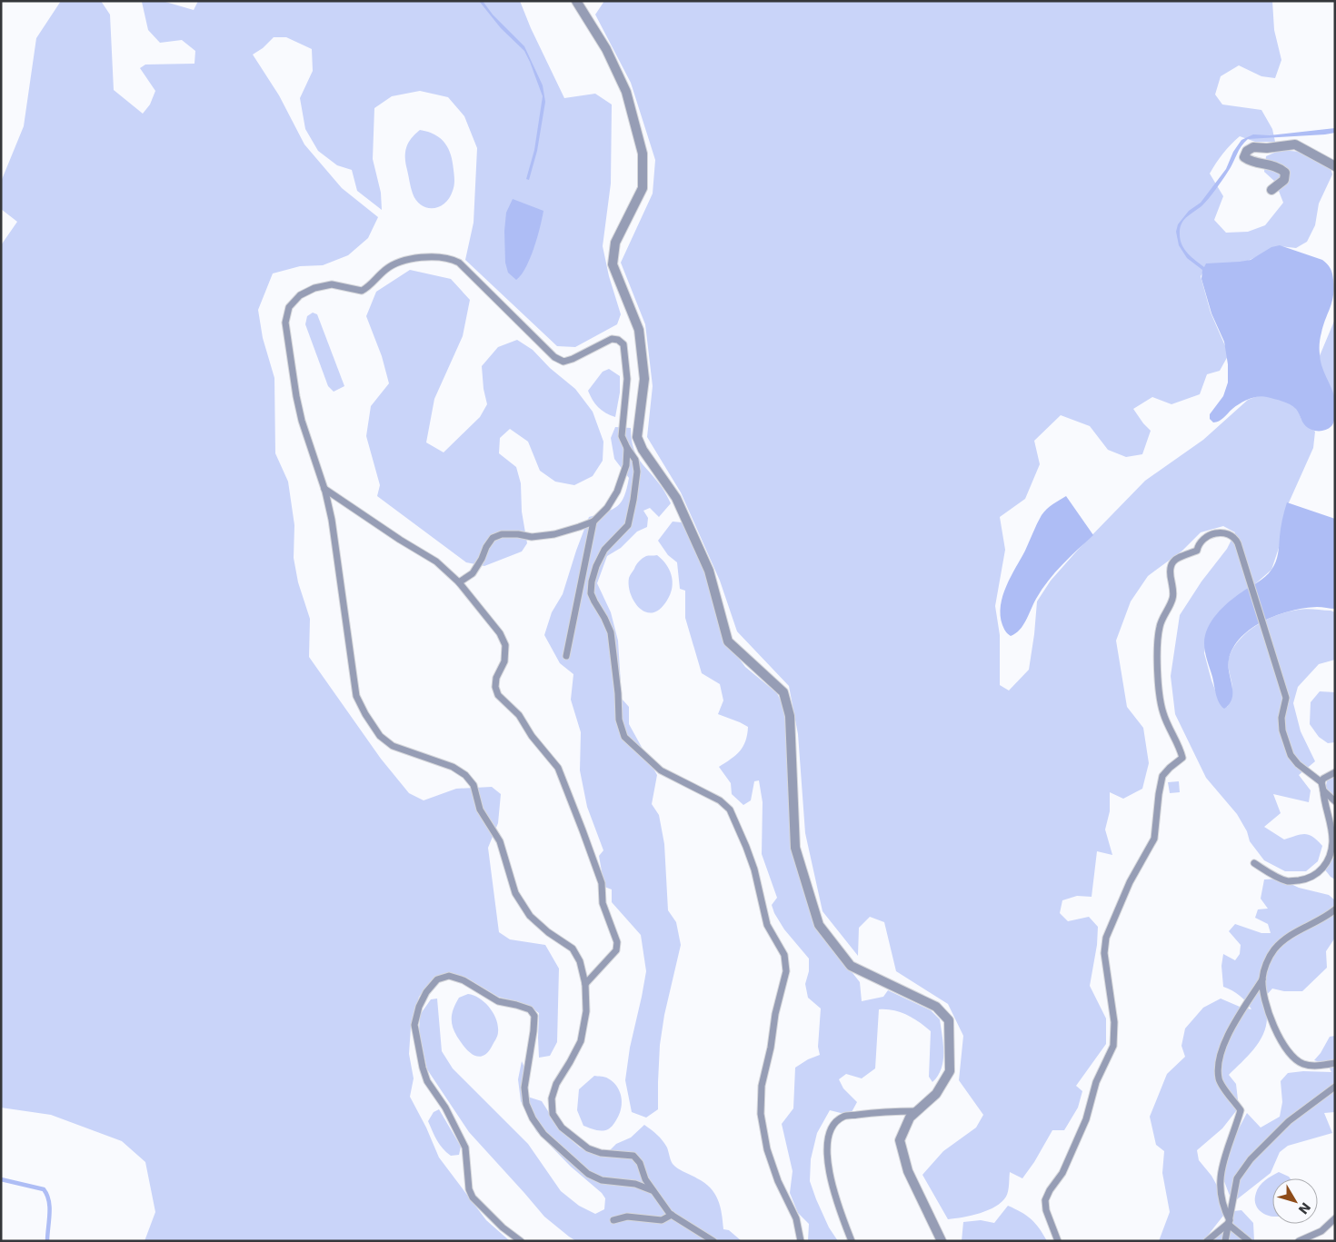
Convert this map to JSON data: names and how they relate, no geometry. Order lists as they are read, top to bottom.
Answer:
{
  "north": "bottom right"
}
